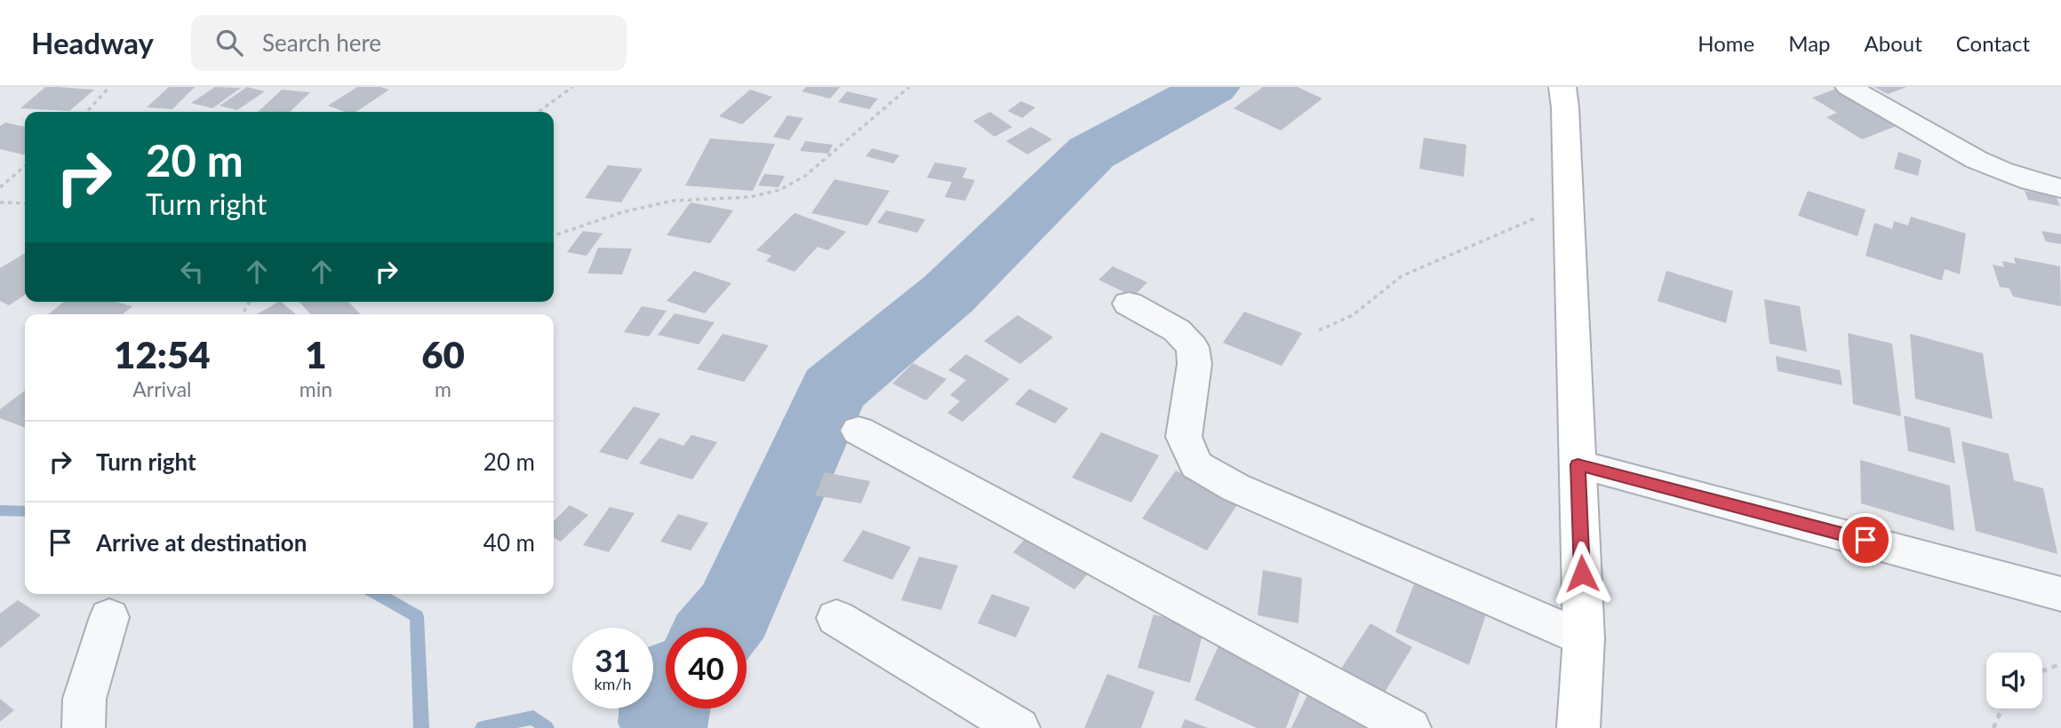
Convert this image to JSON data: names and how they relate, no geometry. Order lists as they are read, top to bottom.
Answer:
{
  "page": {
    "header": "Headway",
    "search": "Search here",
    "nav": [
      "Home",
      "Map",
      "About",
      "Contact"
    ],
    "turn": ["20 m", "Turn right"],
    "eta": [
      "12:54",
      "Arrival",
      "1",
      "min",
      "60",
      "m"
    ],
    "list": [
      {
        "name": "Turn right",
        "value": "20 m"
      },
      {
        "name": "Arrive at destination",
        "value": "40 m"
      }
    ],
    "speed": "31 km/h",
    "limit": "40"
  }
}
